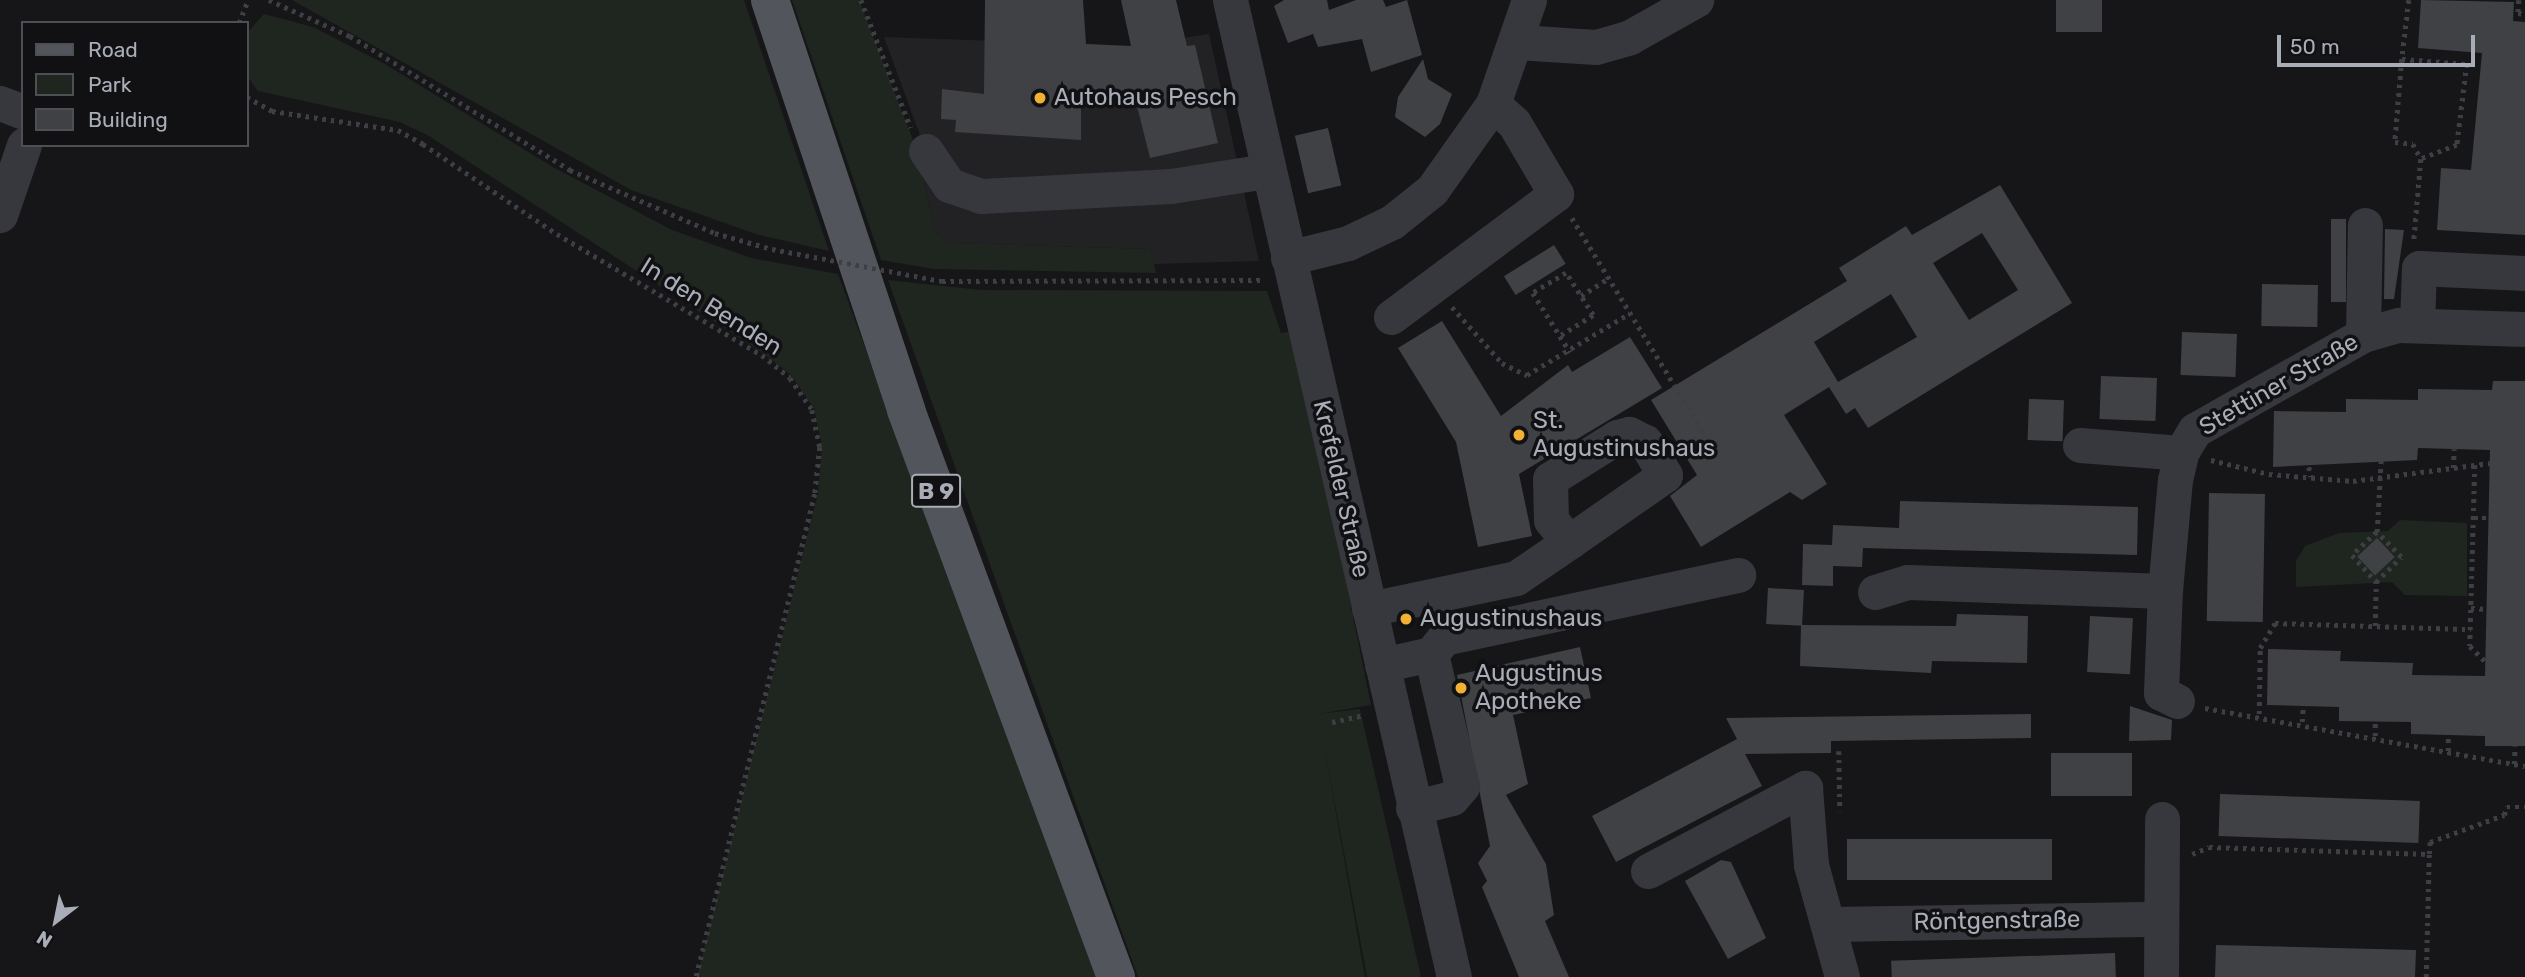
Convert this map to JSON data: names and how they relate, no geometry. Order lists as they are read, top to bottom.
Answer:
{
  "streets": {
    "main road": ["B 9"],
    "street": ["Stettiner Straße", "Krefelder Straße", "Röntgenstraße"],
    "path": ["In den Benden"]
  },
  "places": [
    "Autohaus Pesch",
    "St. Augustinushaus",
    "Augustinushaus",
    "Augustinus Apotheke"
  ],
  "legend": ["Road", "Park", "Building"],
  "scale_bar": "50 m",
  "north": "bottom left"
}
